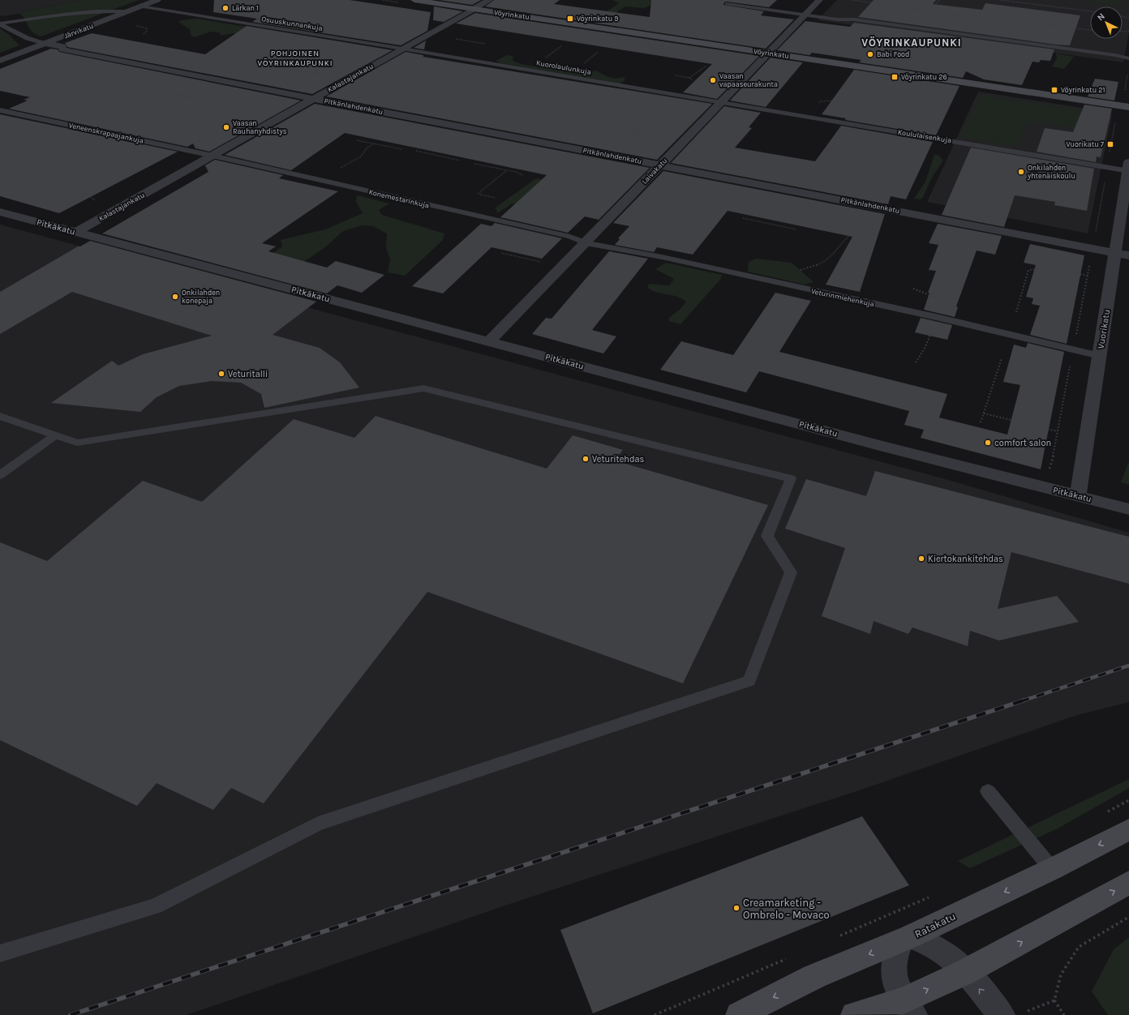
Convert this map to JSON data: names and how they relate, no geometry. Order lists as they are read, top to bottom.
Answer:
{
  "streets": {
    "main road": ["Vöyrinkatu", "Ratakatu"],
    "street": [
      "Järvikatu",
      "Kalastajankatu",
      "Pitkänlahdenkatu",
      "Laivakatu",
      "Pitkäkatu",
      "Vuorikatu"
    ],
    "lane": [
      "Osuuskunnankuja",
      "Kuorolaulunkuja",
      "Veneenskrapaajankuja",
      "Koululaisenkuja",
      "Konemestarinkuja",
      "Veturinmiehenkuja"
    ]
  },
  "crossings": [
    ["Vöyrinkatu", "Kalastajankatu"],
    ["Vöyrinkatu", "Laivakatu"],
    ["Osuuskunnankuja", "Järvikatu"],
    ["Osuuskunnankuja", "Kuorolaulunkuja"],
    ["Osuuskunnankuja", "Kalastajankatu"],
    ["Järvikatu", "Pitkänlahdenkatu"],
    ["Kuorolaulunkuja", "Kalastajankatu"],
    ["Kuorolaulunkuja", "Koululaisenkuja"],
    ["Kuorolaulunkuja", "Laivakatu"],
    ["Kalastajankatu", "Pitkänlahdenkatu"],
    ["Kalastajankatu", "Veneenskrapaajankuja"],
    ["Kalastajankatu", "Konemestarinkuja"],
    ["Kalastajankatu", "Pitkäkatu"],
    ["Pitkänlahdenkatu", "Laivakatu"],
    ["Pitkänlahdenkatu", "Vuorikatu"],
    ["Veneenskrapaajankuja", "Konemestarinkuja"],
    ["Koululaisenkuja", "Laivakatu"],
    ["Koululaisenkuja", "Vuorikatu"],
    ["Laivakatu", "Konemestarinkuja"],
    ["Laivakatu", "Pitkäkatu"],
    ["Laivakatu", "Veturinmiehenkuja"],
    ["Konemestarinkuja", "Veturinmiehenkuja"],
    ["Pitkäkatu", "Vuorikatu"],
    ["Veturinmiehenkuja", "Vuorikatu"]
  ],
  "districts": ["VÖYRINKAUPUNKI", "POHJOINEN VÖYRINKAUPUNKI"],
  "places": {
    "other": [
      "Lärkan 1",
      "Babi Food",
      "Vaasan vapaaseurakunta",
      "Vaasan Rauhanyhdistys",
      "Onkilahden yhtenäiskoulu",
      "Onkilahden konepaja",
      "Veturitalli",
      "comfort salon",
      "Veturitehdas",
      "Kiertokankitehdas",
      "Creamarketing - Ombrelo - Movaco"
    ],
    "transit": [
      "Vöyrinkatu 9",
      "Vöyrinkatu 26",
      "Vöyrinkatu 21",
      "Vuorikatu 7"
    ]
  },
  "north": "top left"
}
